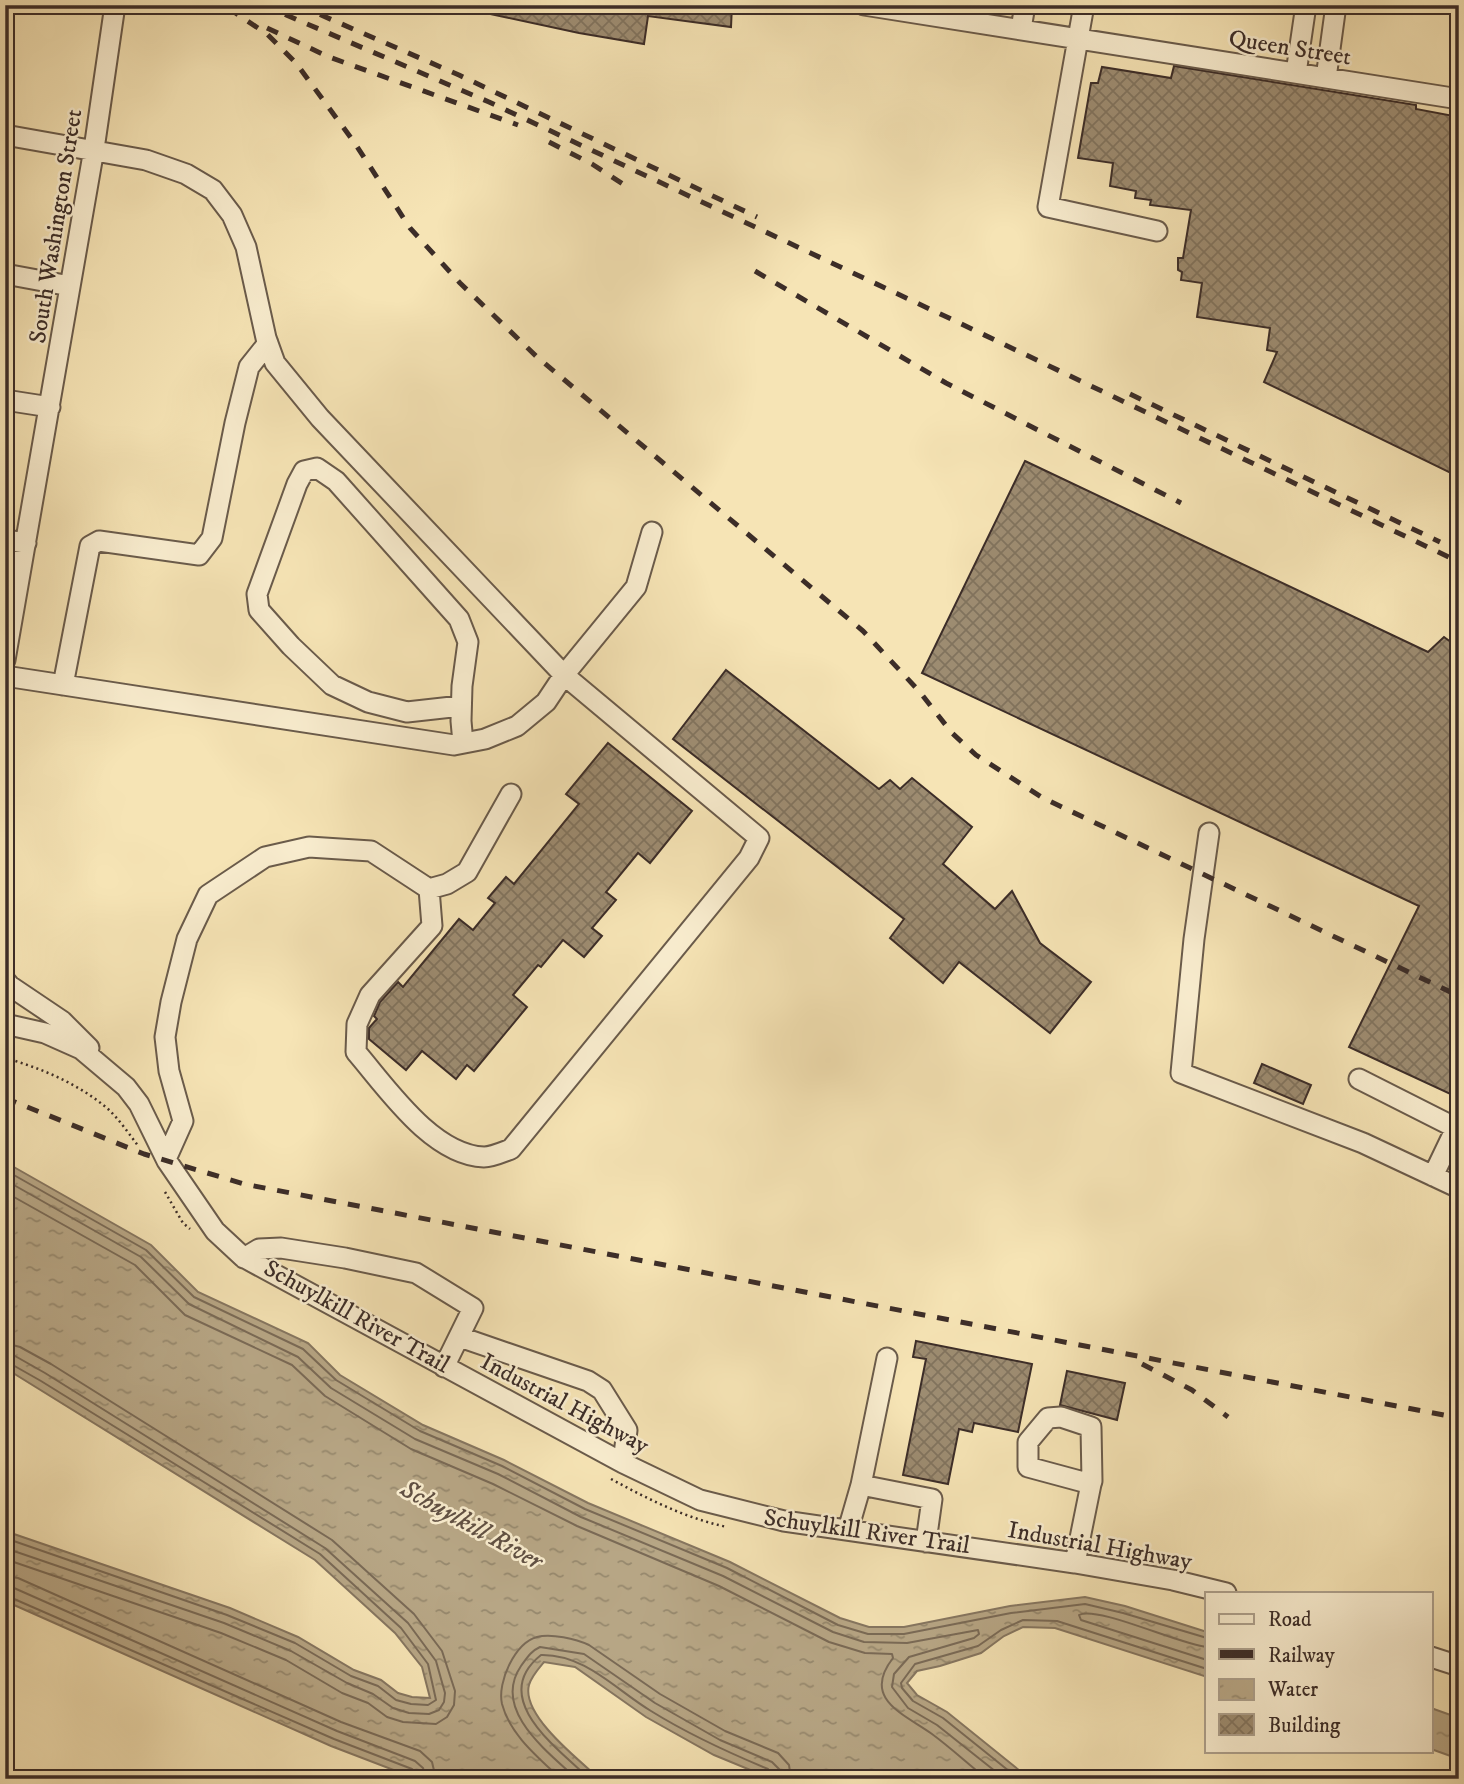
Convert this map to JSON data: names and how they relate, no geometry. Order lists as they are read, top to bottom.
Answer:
{
  "streets": {
    "street": ["Queen Street", "South Washington Street", "Industrial Highway"],
    "path": ["Schuylkill River Trail"]
  },
  "crossings": [
    ["Schuylkill River Trail", "Industrial Highway"]
  ],
  "water": ["Schuylkill River"],
  "legend": [
    "Road",
    "Railway",
    "Water",
    "Building"
  ]
}
